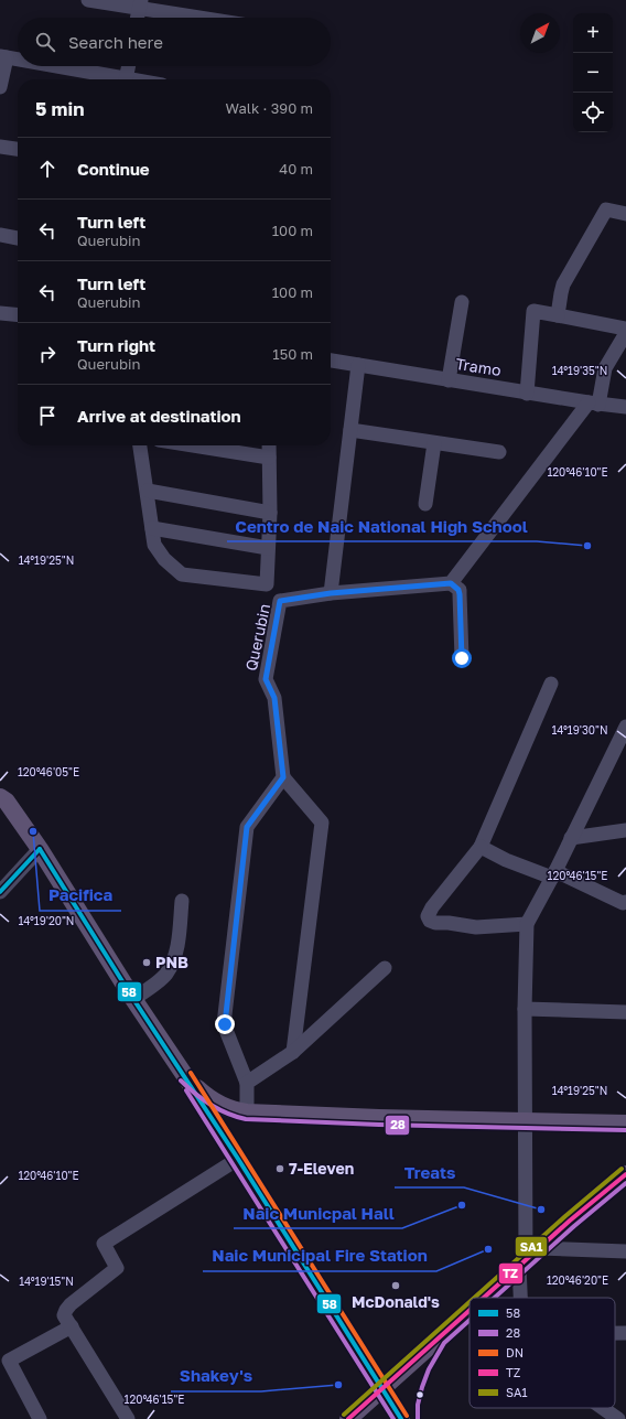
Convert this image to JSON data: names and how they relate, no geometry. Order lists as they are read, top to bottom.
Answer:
{
  "streets": {
    "street": ["Tramo", "Querubin"]
  },
  "places": [
    "Centro de Naic National High School",
    "Pacifica",
    "PNB",
    "7-Eleven",
    "Naic Municpal Hall",
    "Treats",
    "Naic Municipal Fire Station",
    "McDonald's",
    "Shakey's"
  ],
  "lines": [
    "transit line 58",
    "transit line DN",
    "transit line 28",
    "transit line SA1",
    "transit line TZ"
  ],
  "legend": [
    "58",
    "28",
    "DN",
    "TZ",
    "SA1"
  ],
  "north": "top right",
  "page": {
    "map_buttons": ["+", "−"],
    "search": "Search here",
    "heading": ["5 min", "Walk · 390 m"],
    "list": [
      ["Continue", "40 m"],
      ["Turn left", "Querubin", "100 m"],
      ["Turn left", "Querubin", "100 m"],
      ["Turn right", "Querubin", "150 m"],
      "Arrive at destination"
    ]
  },
  "coordinates": [
    "14°19'35\"N",
    "120°46'10\"E",
    "14°19'25\"N",
    "14°19'30\"N",
    "120°46'05\"E",
    "120°46'15\"E",
    "14°19'20\"N",
    "120°46'20\"E",
    "14°19'15\"N"
  ]
}
